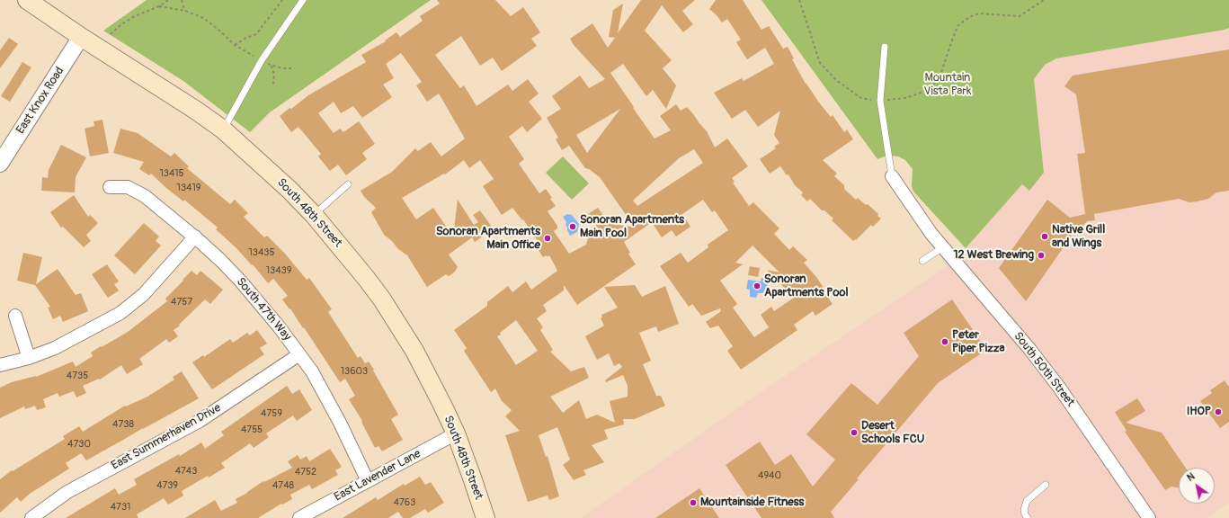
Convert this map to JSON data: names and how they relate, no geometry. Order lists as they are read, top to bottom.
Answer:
{
  "streets": {
    "main road": ["South 48th Street"],
    "street": [
      "East Knox Road",
      "South 47th Way",
      "South 50th Street",
      "East Summerhaven Drive",
      "East Lavender Lane"
    ]
  },
  "crossings": [
    ["East Knox Road", "South 48th Street"],
    ["South 48th Street", "East Lavender Lane"],
    ["South 47th Way", "East Summerhaven Drive"],
    ["South 47th Way", "East Lavender Lane"]
  ],
  "parks": ["Mountain Vista Park"],
  "places": [
    "Sonoran Apartments Main Pool",
    "Native Grill and Wings",
    "Sonoran Apartments Main Office",
    "12 West Brewing",
    "Sonoran Apartments Pool",
    "Peter Piper Pizza",
    "IHOP",
    "Desert Schools FCU",
    "Mountainside Fitness"
  ],
  "house_numbers": [
    "13415",
    "13419",
    "13435",
    "13439",
    "4757",
    "13603",
    "4735",
    "4759",
    "4738",
    "4755",
    "4730",
    "4743",
    "4752",
    "4940",
    "4739",
    "4748",
    "4763",
    "4731"
  ],
  "north": "top left"
}
